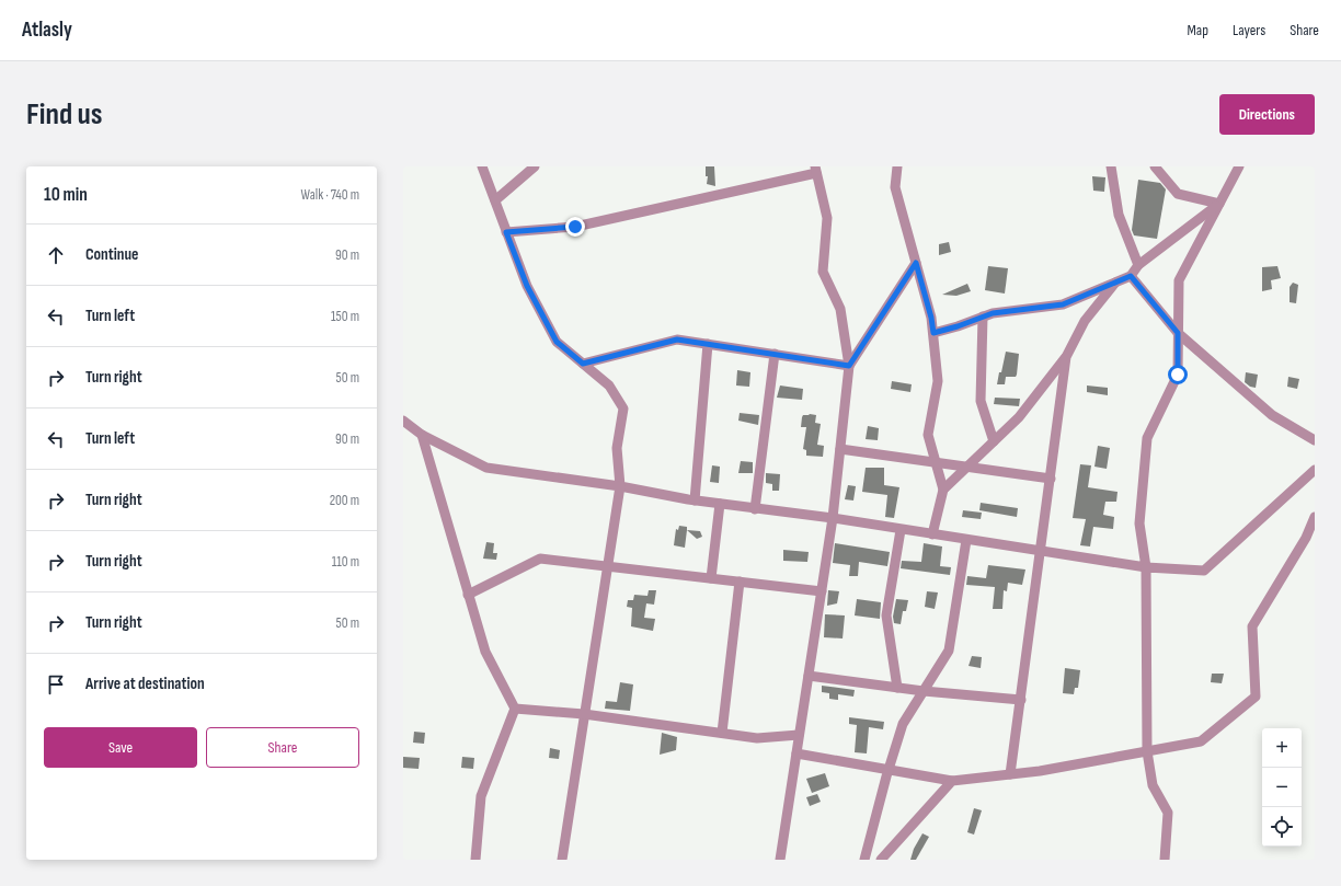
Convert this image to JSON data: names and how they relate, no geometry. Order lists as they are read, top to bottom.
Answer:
{
  "page": {
    "header": "Atlasly",
    "nav": ["Map", "Layers", "Share"],
    "buttons": [
      "Directions",
      ["Save", "Share"]
    ],
    "title": "Find us",
    "heading": ["10 min", "Walk · 740 m"],
    "list": [
      ["Continue", "90 m"],
      ["Turn left", "150 m"],
      ["Turn right", "50 m"],
      ["Turn left", "90 m"],
      ["Turn right", "200 m"],
      ["Turn right", "110 m"],
      ["Turn right", "50 m"],
      "Arrive at destination"
    ],
    "map_buttons": ["+", "−"]
  }
}
